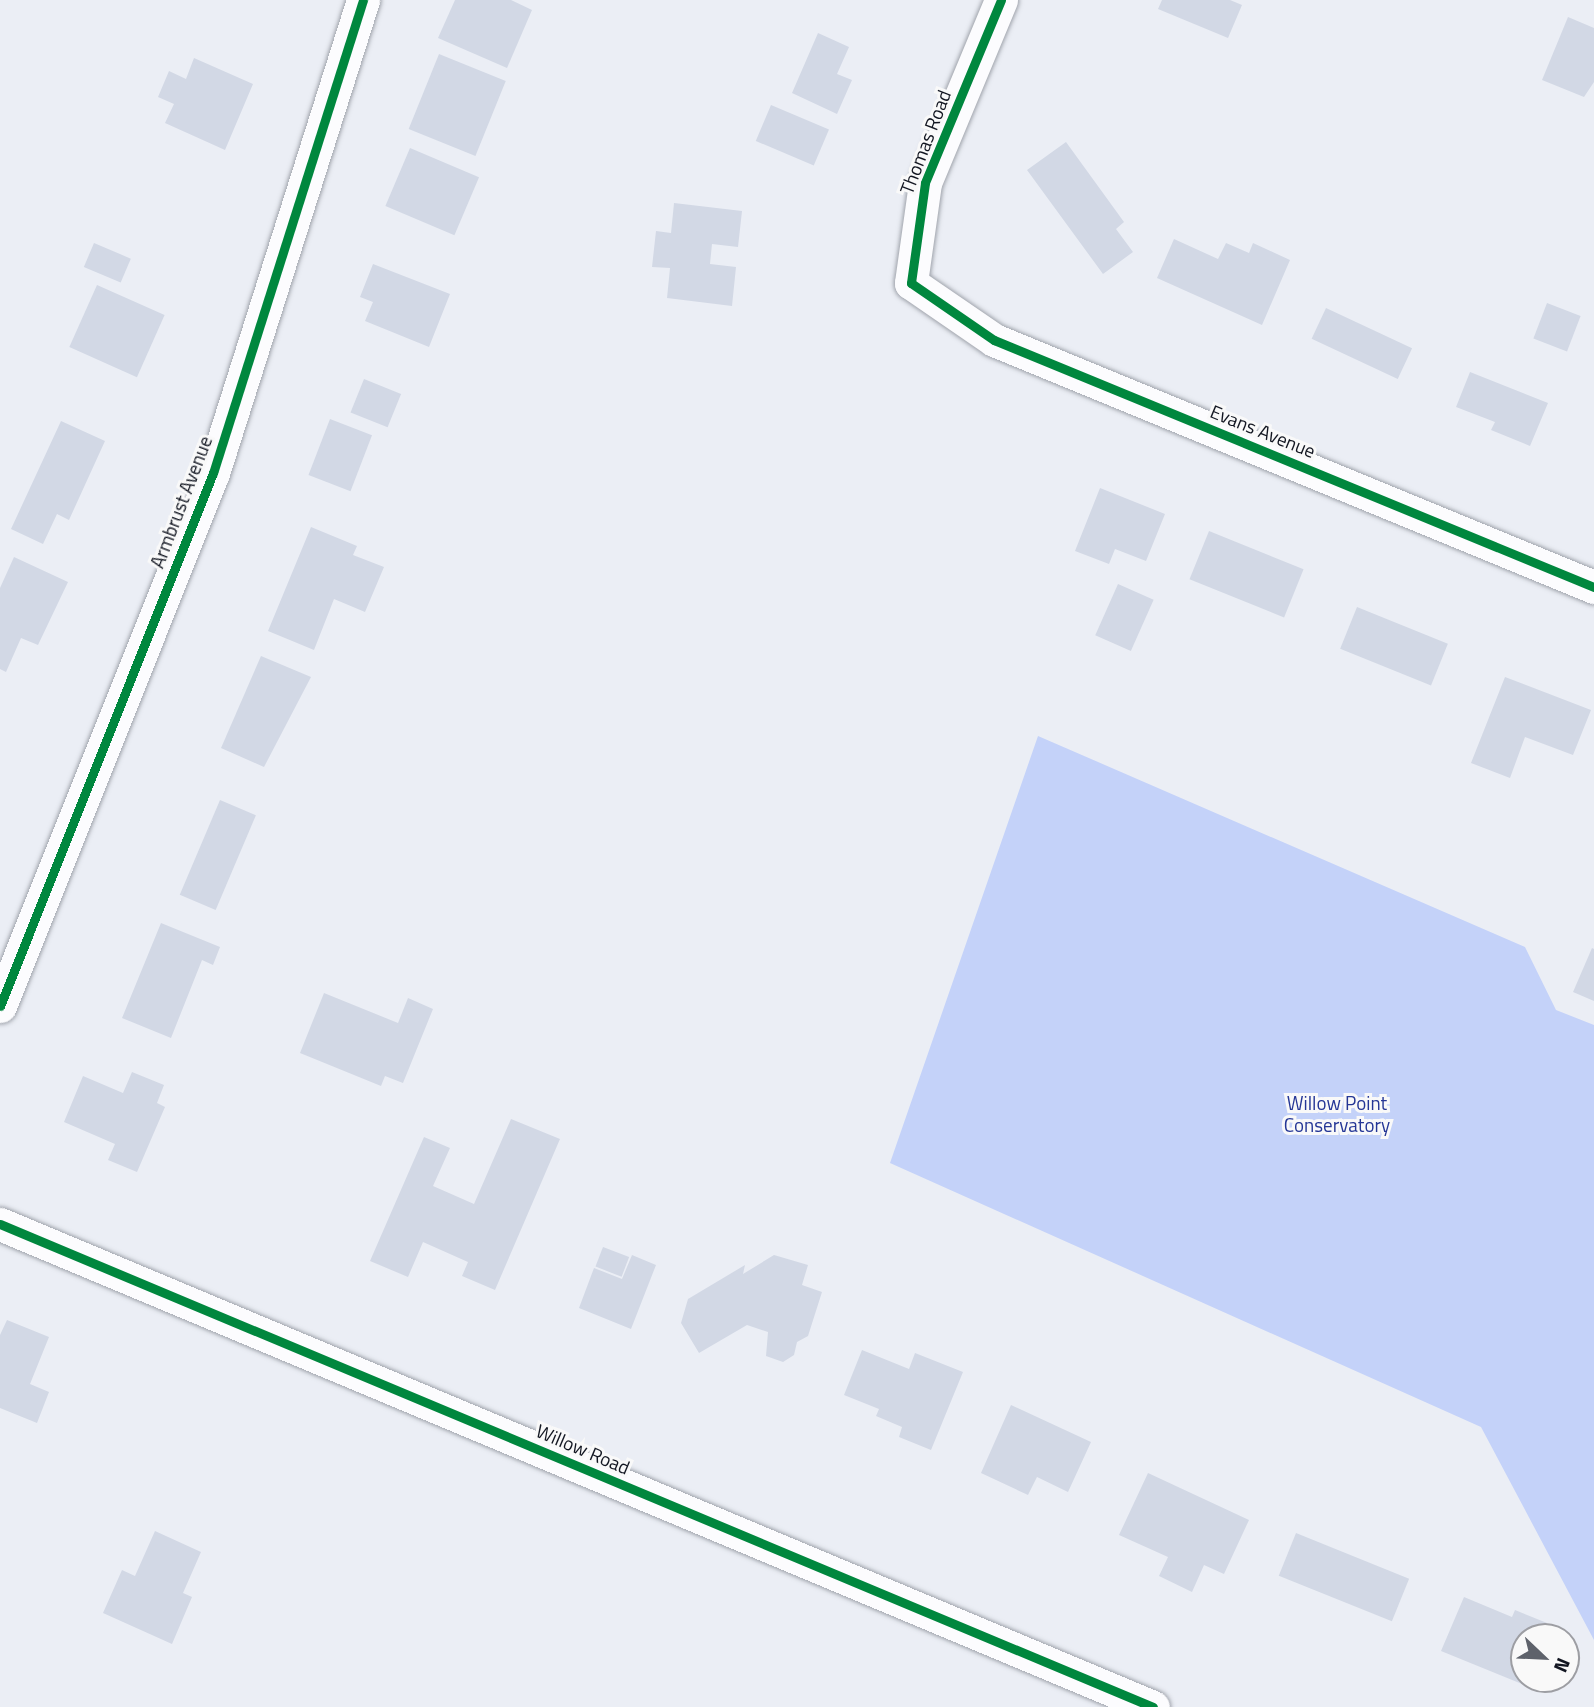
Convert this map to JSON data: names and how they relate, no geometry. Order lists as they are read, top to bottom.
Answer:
{
  "streets": {
    "street": [
      "Thomas Road",
      "Evans Avenue",
      "Armbrust Avenue",
      "Willow Road"
    ]
  },
  "crossings": [
    ["Thomas Road", "Evans Avenue"]
  ],
  "parks": ["Willow Point Conservatory"],
  "north": "bottom right"
}
